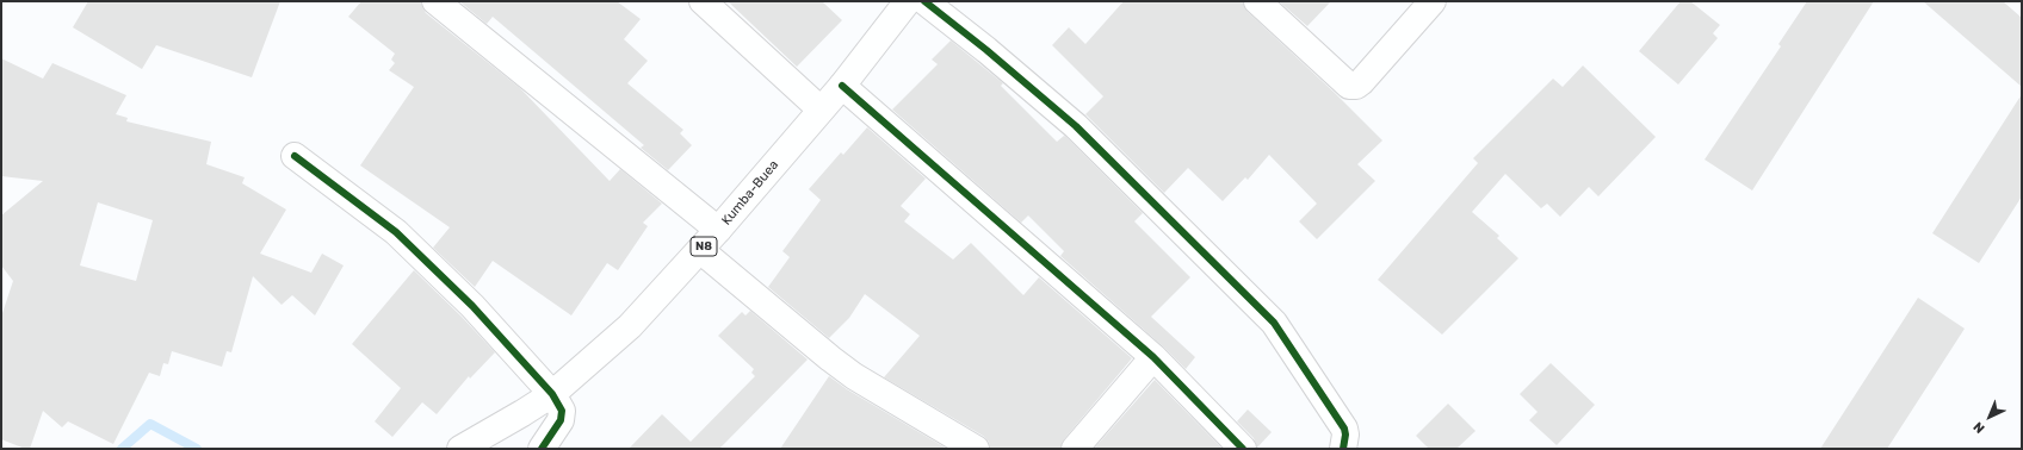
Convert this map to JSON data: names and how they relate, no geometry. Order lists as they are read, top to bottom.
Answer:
{
  "streets": {
    "main road": ["Kumba-Buea", "N8"]
  },
  "north": "bottom left"
}
